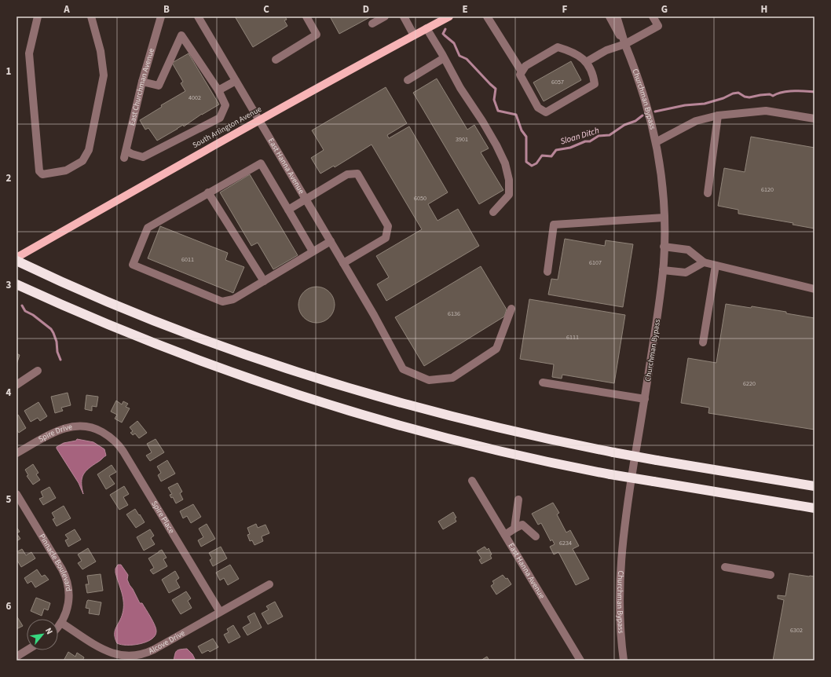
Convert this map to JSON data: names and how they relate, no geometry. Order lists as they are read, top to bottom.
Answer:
{
  "streets": {
    "main road": ["South Arlington Avenue"],
    "street": [
      "East Churchman Avenue",
      "Churchman Bypass",
      "East Hanna Avenue",
      "Spire Drive",
      "Spire Place",
      "Pinnacle Boulevard",
      "Alcove Drive"
    ]
  },
  "crossings": [
    ["South Arlington Avenue", "East Hanna Avenue"],
    ["Spire Drive", "Spire Place"],
    ["Spire Place", "Alcove Drive"],
    ["Pinnacle Boulevard", "Alcove Drive"]
  ],
  "water": ["Sloan Ditch"],
  "house_numbers": [
    "6057",
    "4002",
    "3901",
    "6120",
    "6050",
    "6011",
    "6107",
    "6136",
    "6111",
    "6220",
    "6234",
    "6302"
  ],
  "north": "top right",
  "grid": {
    "columns": [
      "A",
      "B",
      "C",
      "D",
      "E",
      "F",
      "G",
      "H"
    ],
    "rows": [
      "1",
      "2",
      "3",
      "4",
      "5",
      "6"
    ]
  }
}
